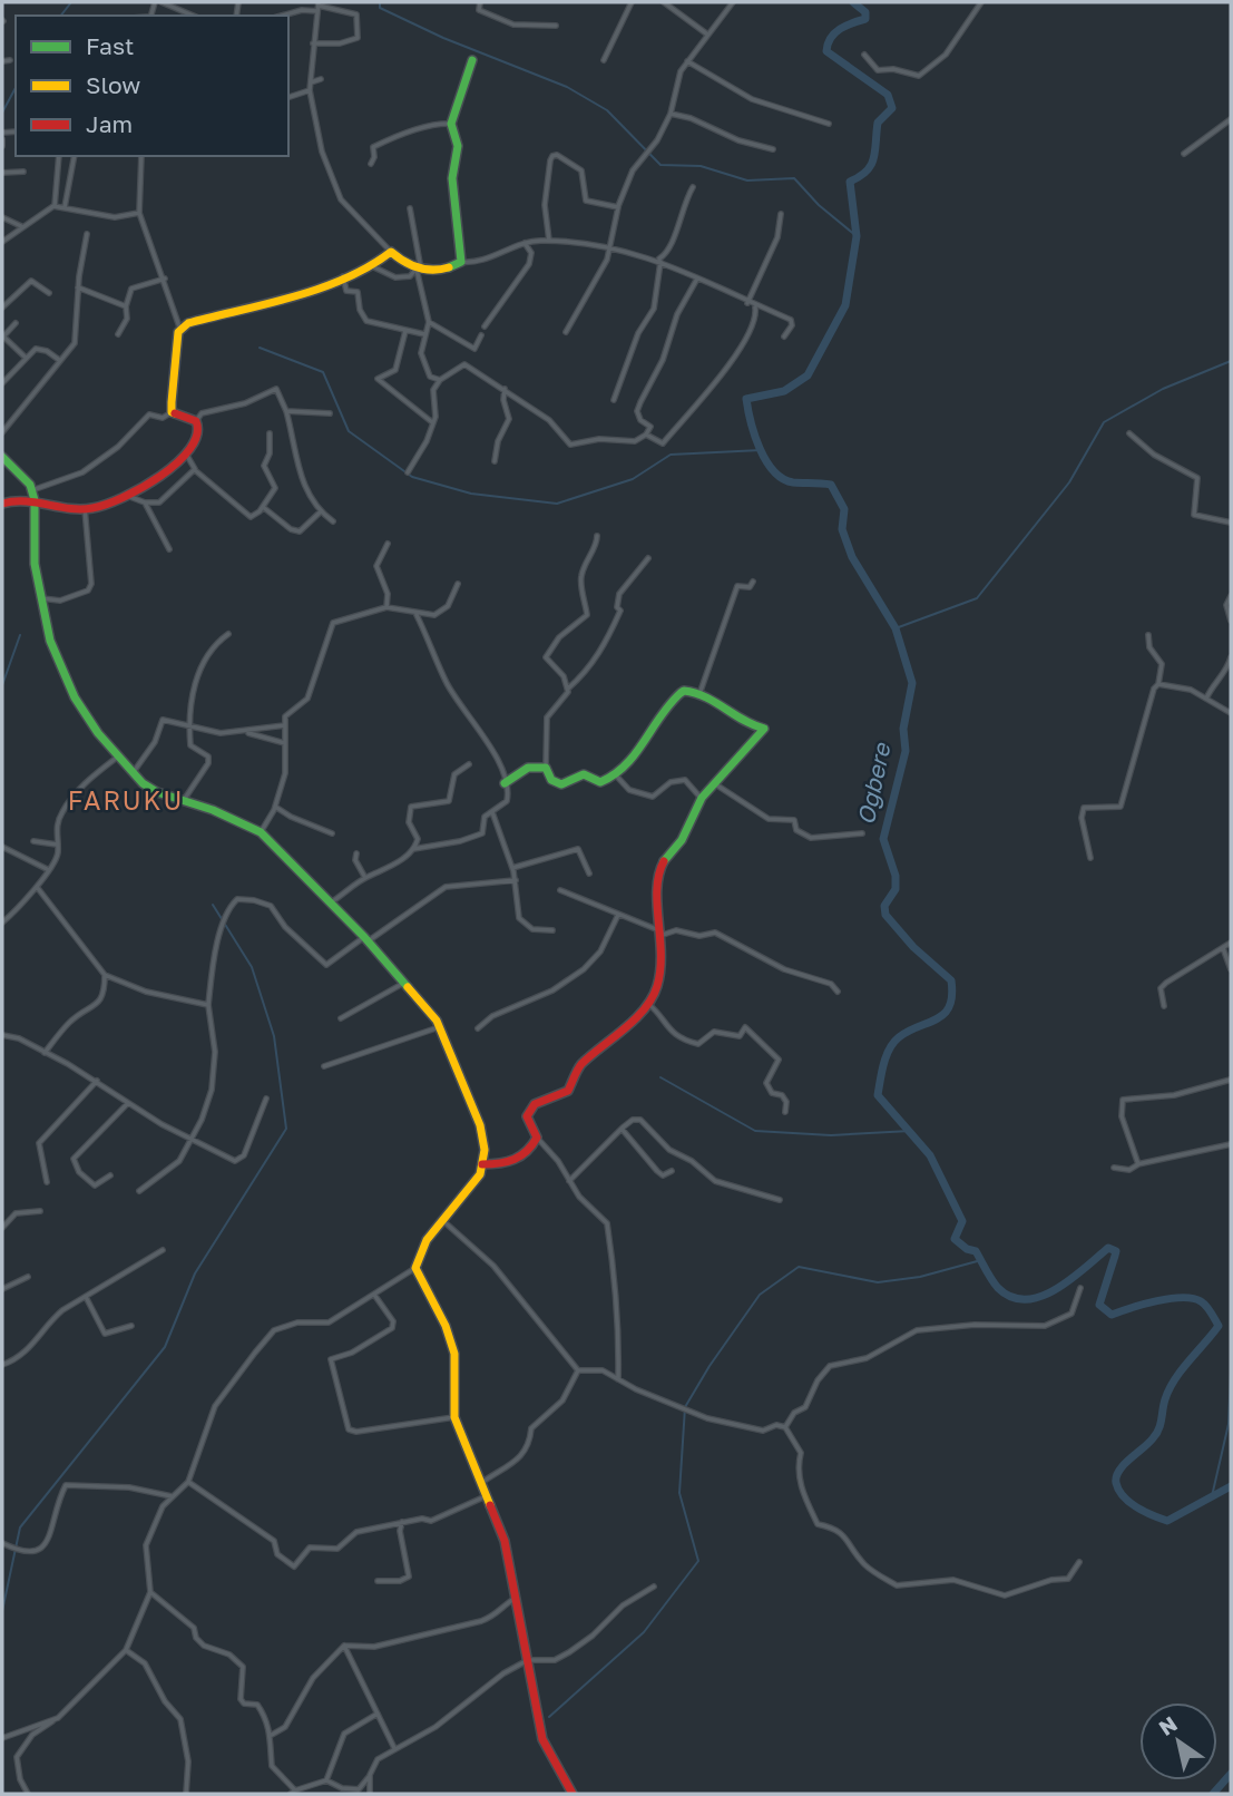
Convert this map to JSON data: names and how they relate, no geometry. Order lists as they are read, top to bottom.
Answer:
{
  "districts": ["FARUKU"],
  "water": ["Ogbere"],
  "legend": ["Fast", "Slow", "Jam"],
  "north": "top left"
}
